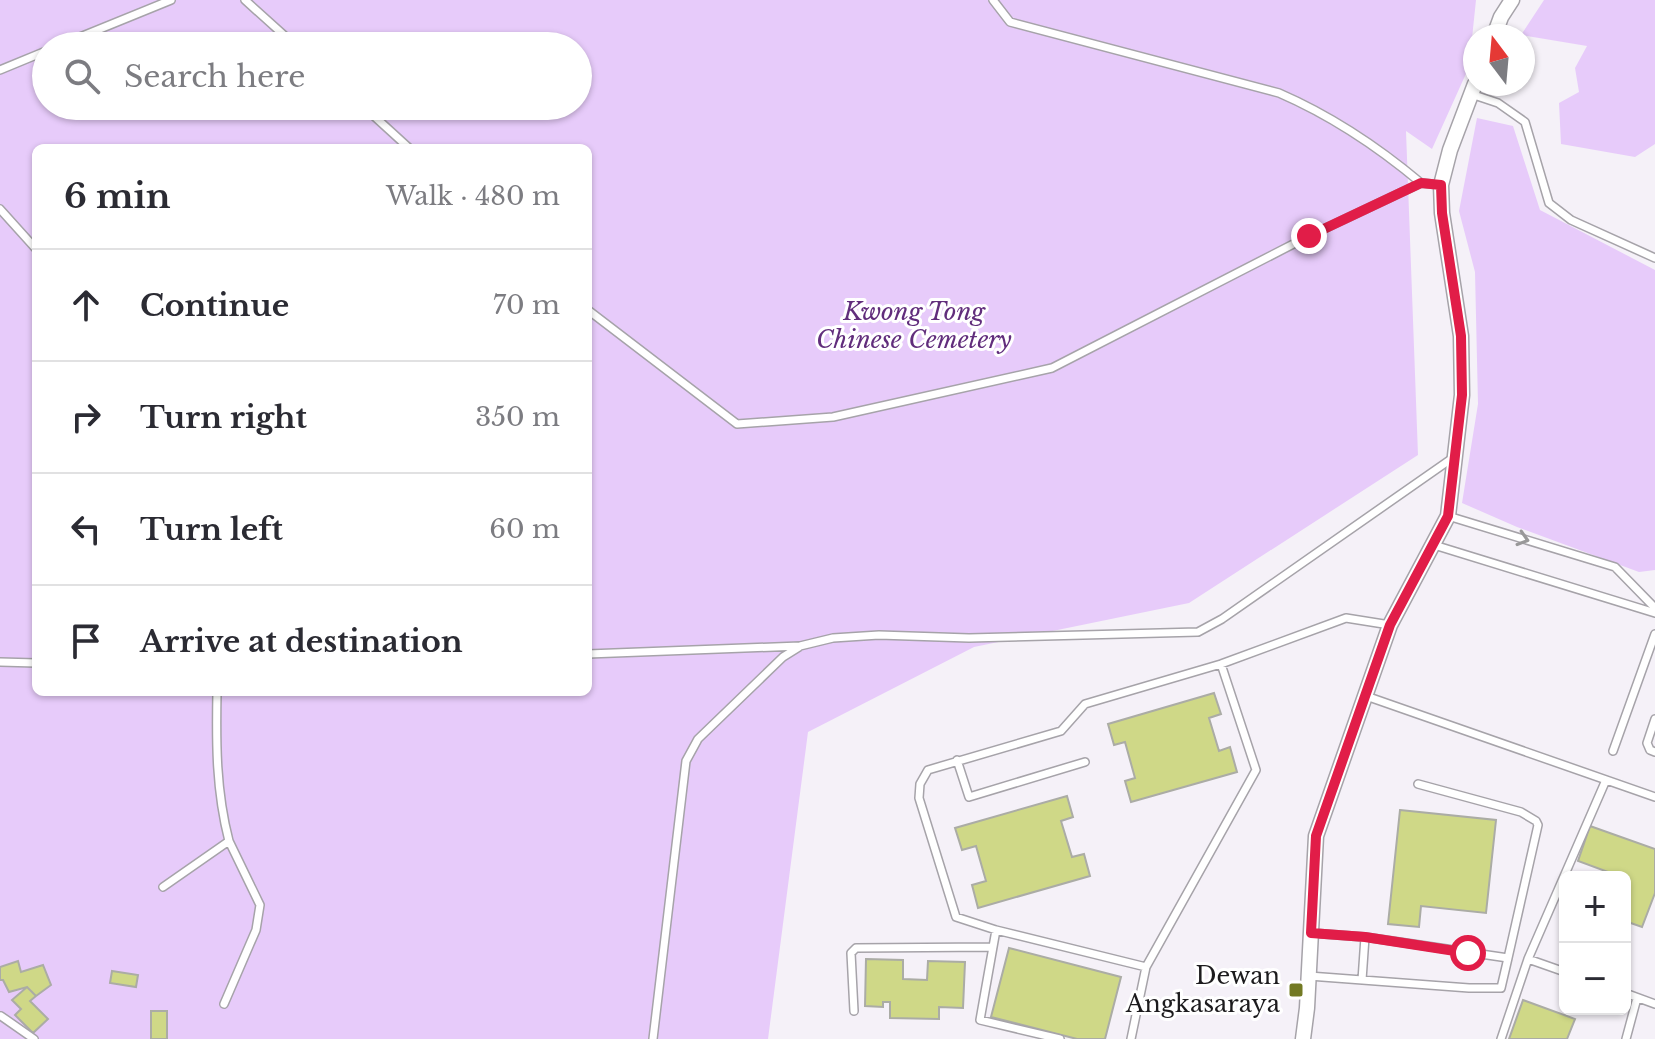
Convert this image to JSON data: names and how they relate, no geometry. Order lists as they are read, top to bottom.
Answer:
{
  "parks": ["Kwong Tong Chinese Cemetery"],
  "places": {
    "transit": ["Dewan Angkasaraya"]
  },
  "north": "top",
  "page": {
    "search": "Search here",
    "heading": ["6 min", "Walk · 480 m"],
    "list": [
      ["Continue", "70 m"],
      ["Turn right", "350 m"],
      ["Turn left", "60 m"],
      "Arrive at destination"
    ],
    "map_buttons": ["+", "−"]
  }
}
